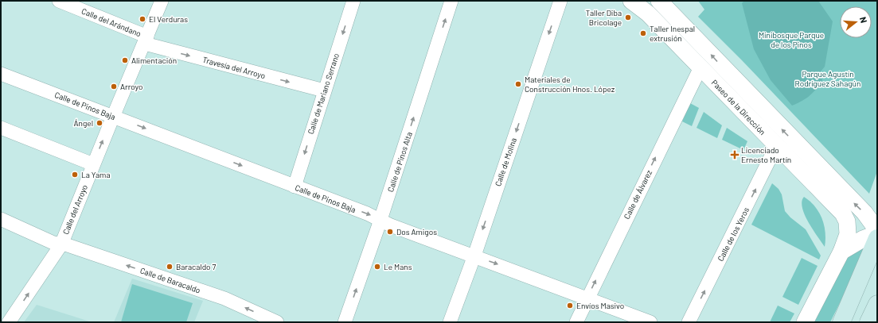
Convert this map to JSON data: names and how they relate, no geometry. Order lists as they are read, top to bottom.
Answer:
{
  "streets": {
    "street": [
      "Calle del Arándano",
      "Travesía del Arroyo",
      "Calle de Mariano Serrano",
      "Calle de Pinos Baja",
      "Paseo de la Dirección",
      "Calle de Pinos Alta",
      "Calle de Molina",
      "Calle de Álvarez",
      "Calle del Arroyo",
      "Calle de los Yeros",
      "Calle de Baracaldo"
    ]
  },
  "crossings": [
    ["Calle del Arándano", "Travesía del Arroyo"],
    ["Calle del Arándano", "Calle del Arroyo"],
    ["Travesía del Arroyo", "Calle de Mariano Serrano"],
    ["Travesía del Arroyo", "Calle del Arroyo"],
    ["Calle de Mariano Serrano", "Calle de Pinos Baja"],
    ["Calle de Pinos Baja", "Calle de Pinos Alta"],
    ["Calle de Pinos Baja", "Calle de Molina"],
    ["Calle de Pinos Baja", "Calle de Álvarez"],
    ["Calle de Pinos Baja", "Calle del Arroyo"],
    ["Paseo de la Dirección", "Calle de Álvarez"],
    ["Paseo de la Dirección", "Calle de los Yeros"],
    ["Calle del Arroyo", "Calle de Baracaldo"]
  ],
  "one_way": [
    "Travesía del Arroyo",
    "Calle de Mariano Serrano",
    "Calle de Pinos Baja",
    "Calle de Pinos Alta",
    "Calle de Molina",
    "Calle de Álvarez",
    "Calle del Arroyo",
    "Calle de los Yeros",
    "Calle de Baracaldo"
  ],
  "parks": ["Minibosque Parque de los Pinos", "Parque Agustín Rodríguez Sahagún"],
  "places": {
    "other": [
      "Taller Diba Bricolage",
      "El Verduras",
      "Taller Inespal extrusión",
      "Alimentación",
      "Materiales de Construcción Hnos. López",
      "Arroyo",
      "Ángel",
      "La Yama",
      "Dos Amigos",
      "Baracaldo 7",
      "Le Mans",
      "Envíos Masivo"
    ],
    "health": ["Licenciado Ernesto Martín"]
  },
  "north": "right"
}
